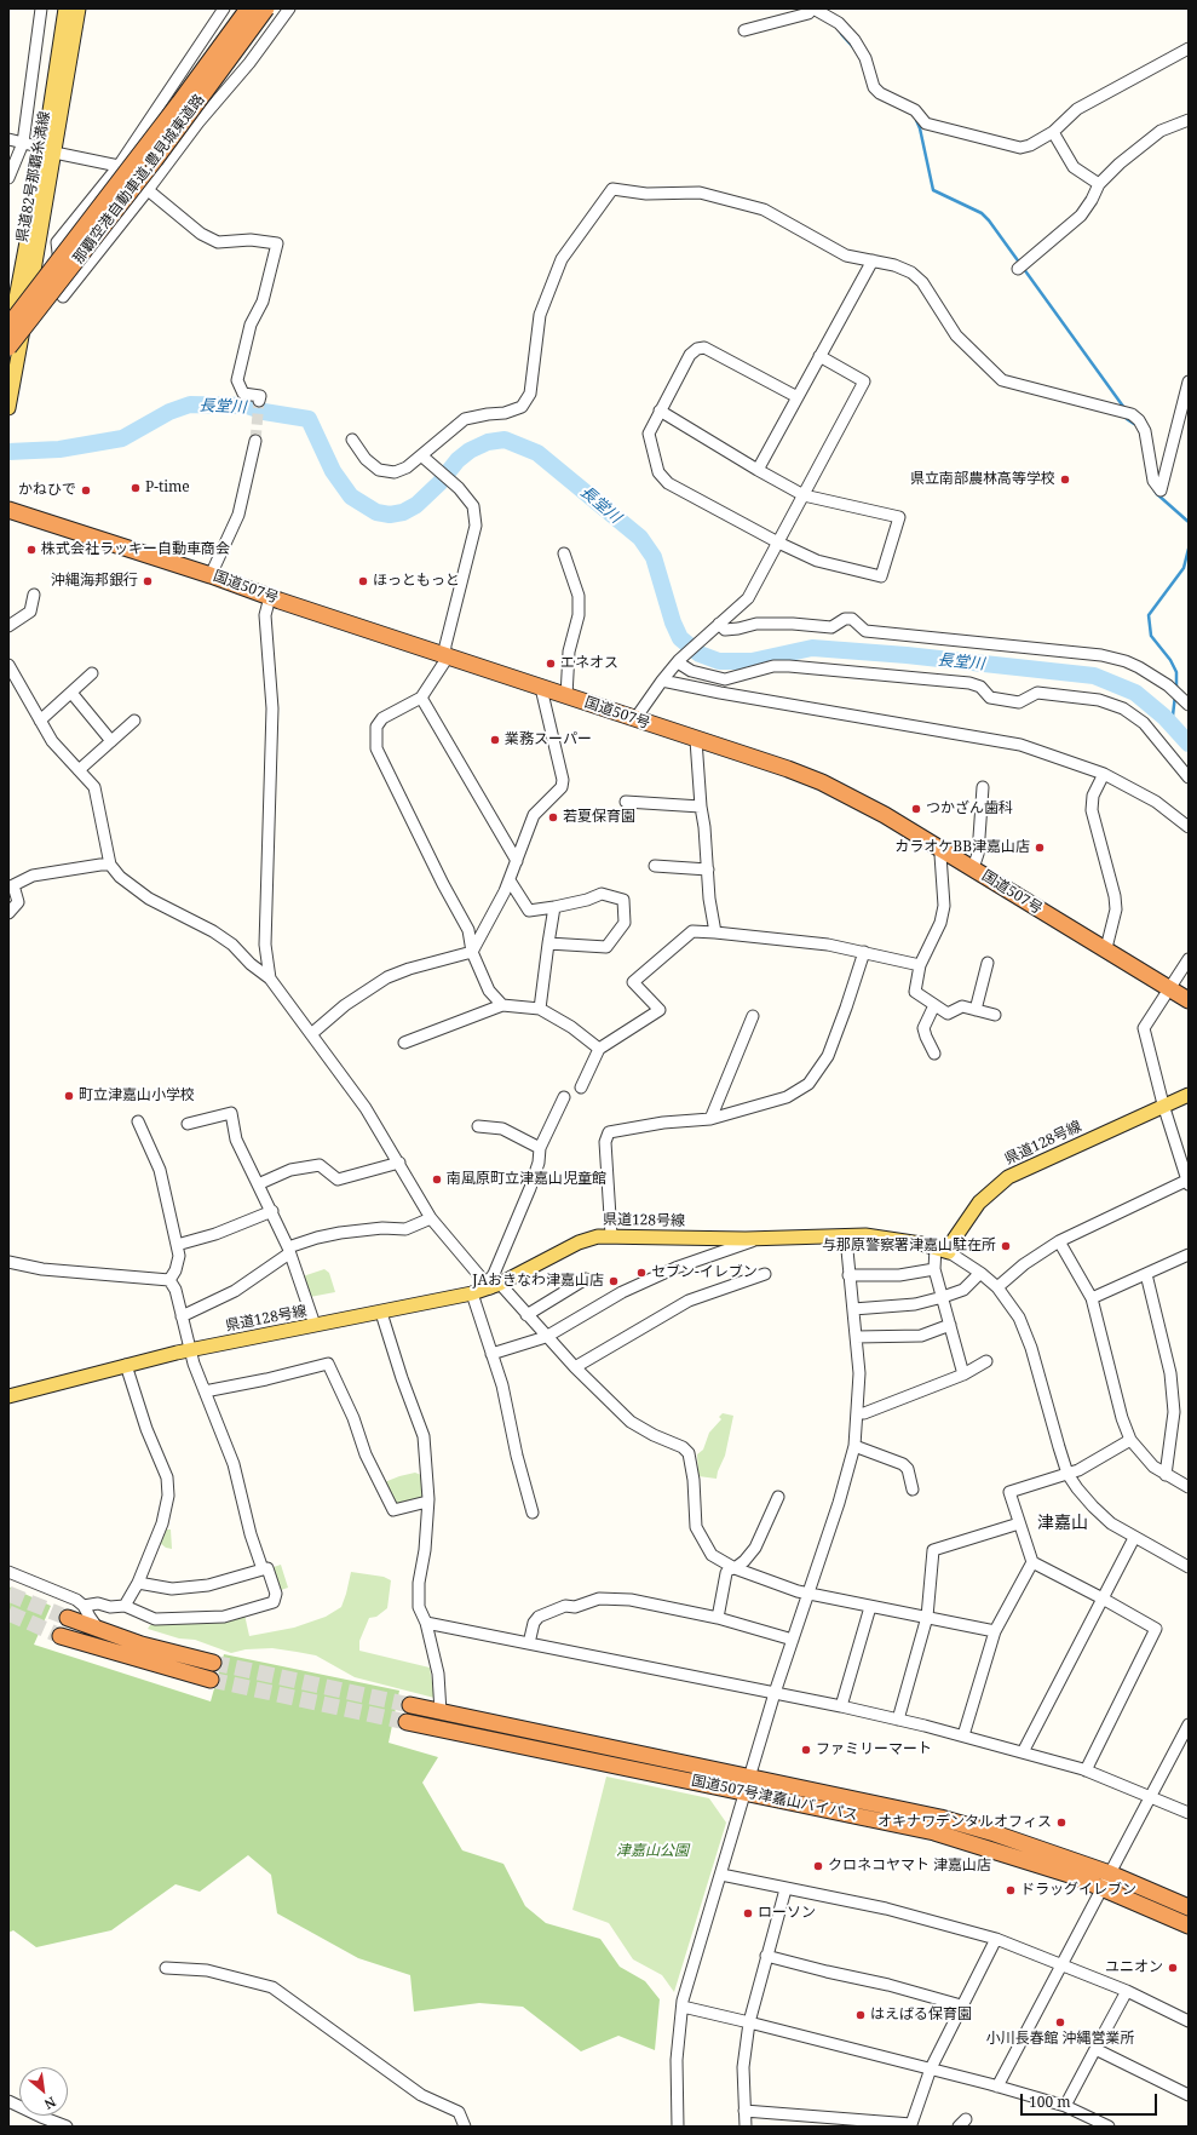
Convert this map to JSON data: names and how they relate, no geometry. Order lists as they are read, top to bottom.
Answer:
{
  "streets": {
    "highway": ["那覇空港自動車道;豊見城東道路", "国道507号", "国道507号津嘉山バイパス"],
    "main road": ["県道82号那覇糸満線", "県道128号線"]
  },
  "districts": ["津嘉山"],
  "water": ["長堂川"],
  "parks": ["津嘉山公園"],
  "places": [
    "県立南部農林高等学校",
    "P-time",
    "かねひで",
    "株式会社ラッキー自動車商会",
    "沖縄海邦銀行",
    "ほっともっと",
    "エネオス",
    "業務スーパー",
    "つかざん歯科",
    "若夏保育園",
    "カラオケBB津嘉山店",
    "町立津嘉山小学校",
    "南風原町立津嘉山児童館",
    "与那原警察署津嘉山駐在所",
    "セブン-イレブン",
    "JAおきなわ津嘉山店",
    "ファミリーマート",
    "オキナワデンタルオフィス",
    "クロネコヤマト 津嘉山店",
    "ドラッグイレブン",
    "ローソン",
    "ユニオン",
    "はえばる保育園",
    "小川長春館 沖縄営業所"
  ],
  "scale_bar": "100 m",
  "north": "bottom right"
}
